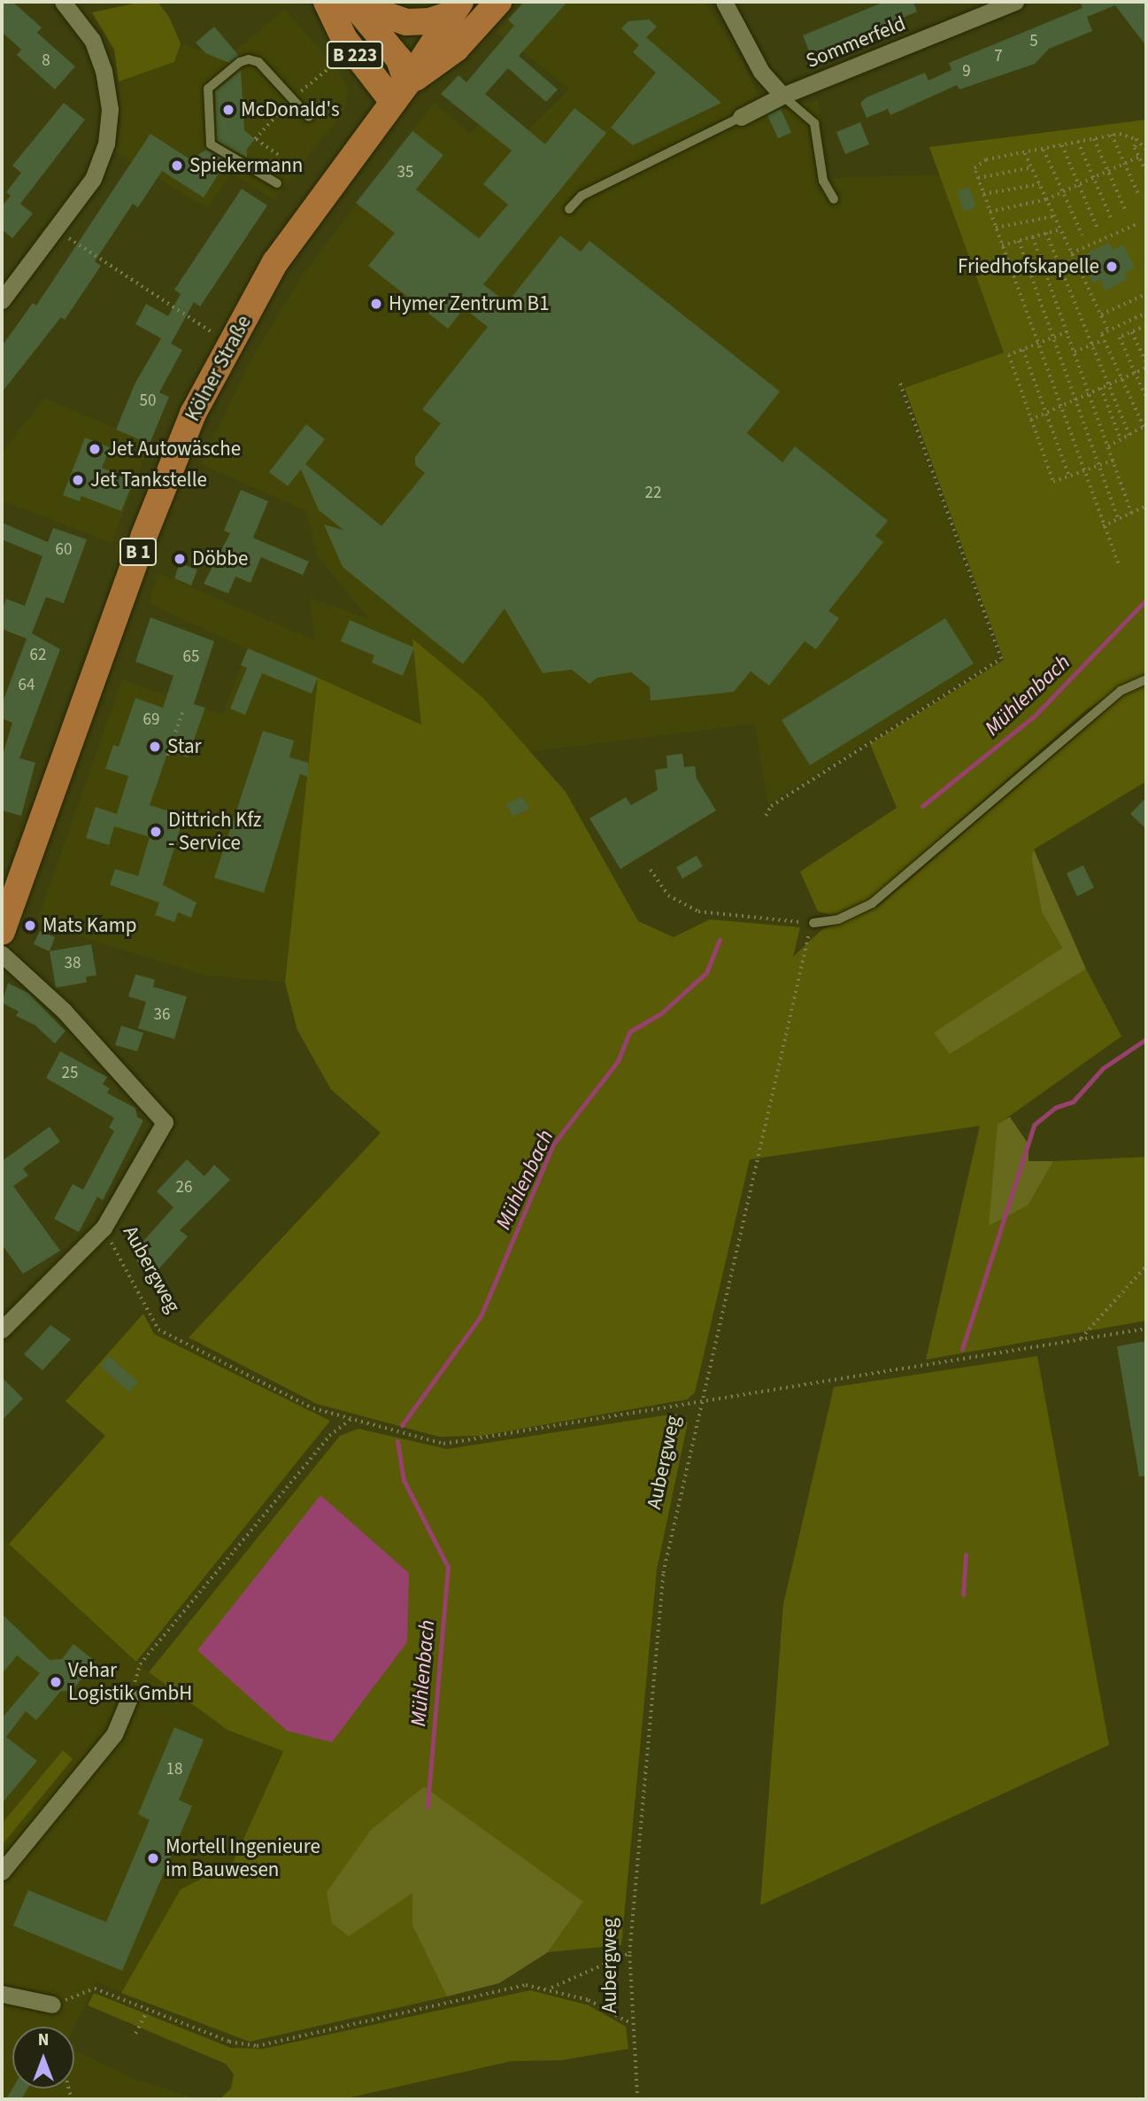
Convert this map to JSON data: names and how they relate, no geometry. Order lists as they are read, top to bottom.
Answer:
{
  "streets": {
    "main road": ["B 223", "Kölner Straße", "B 1"],
    "street": ["Sommerfeld", "Aubergweg"]
  },
  "crossings": [
    ["B 223", "Kölner Straße"]
  ],
  "water": ["Mühlenbach"],
  "places": [
    "McDonald's",
    "Spiekermann",
    "Friedhofskapelle",
    "Hymer Zentrum B1",
    "Jet Autowäsche",
    "Jet Tankstelle",
    "Döbbe",
    "Star",
    "Dittrich Kfz - Service",
    "Mats Kamp",
    "Vehar Logistik GmbH",
    "Mortell Ingenieure im Bauwesen"
  ],
  "house_numbers": [
    "5",
    "7",
    "8",
    "9",
    "35",
    "50",
    "22",
    "60",
    "62",
    "65",
    "64",
    "69",
    "38",
    "36",
    "25",
    "26",
    "18"
  ],
  "north": "top"
}
